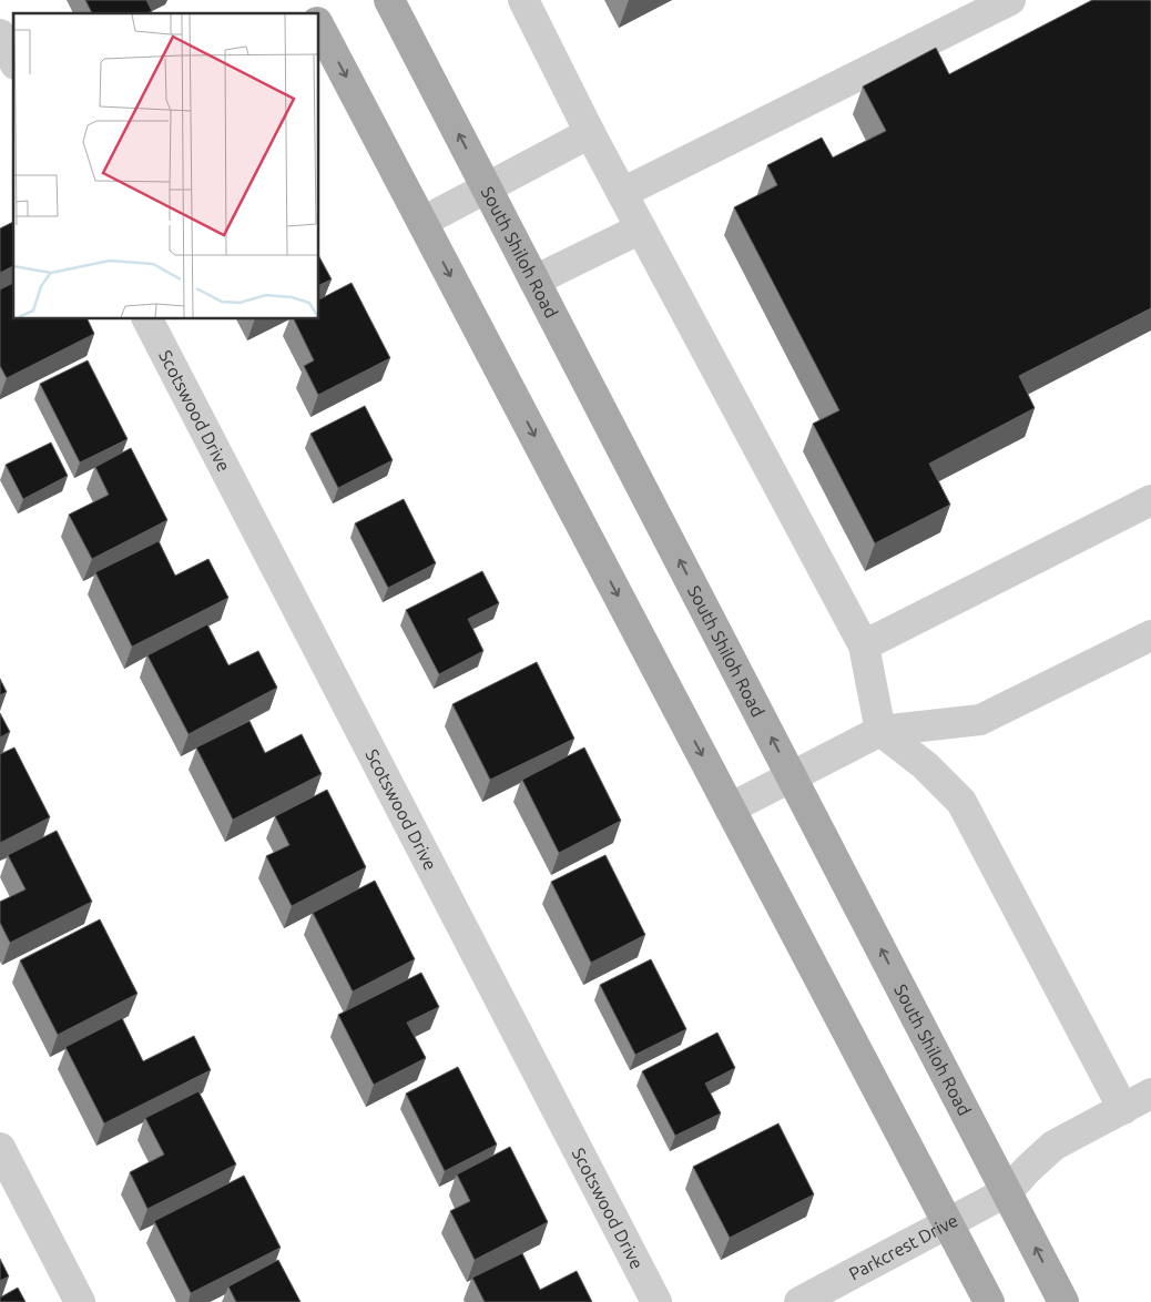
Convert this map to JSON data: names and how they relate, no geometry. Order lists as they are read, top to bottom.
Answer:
{
  "streets": {
    "main road": ["South Shiloh Road"],
    "street": ["Scotswood Drive", "Parkcrest Drive"]
  },
  "crossings": [
    ["South Shiloh Road", "Parkcrest Drive"]
  ]
}
